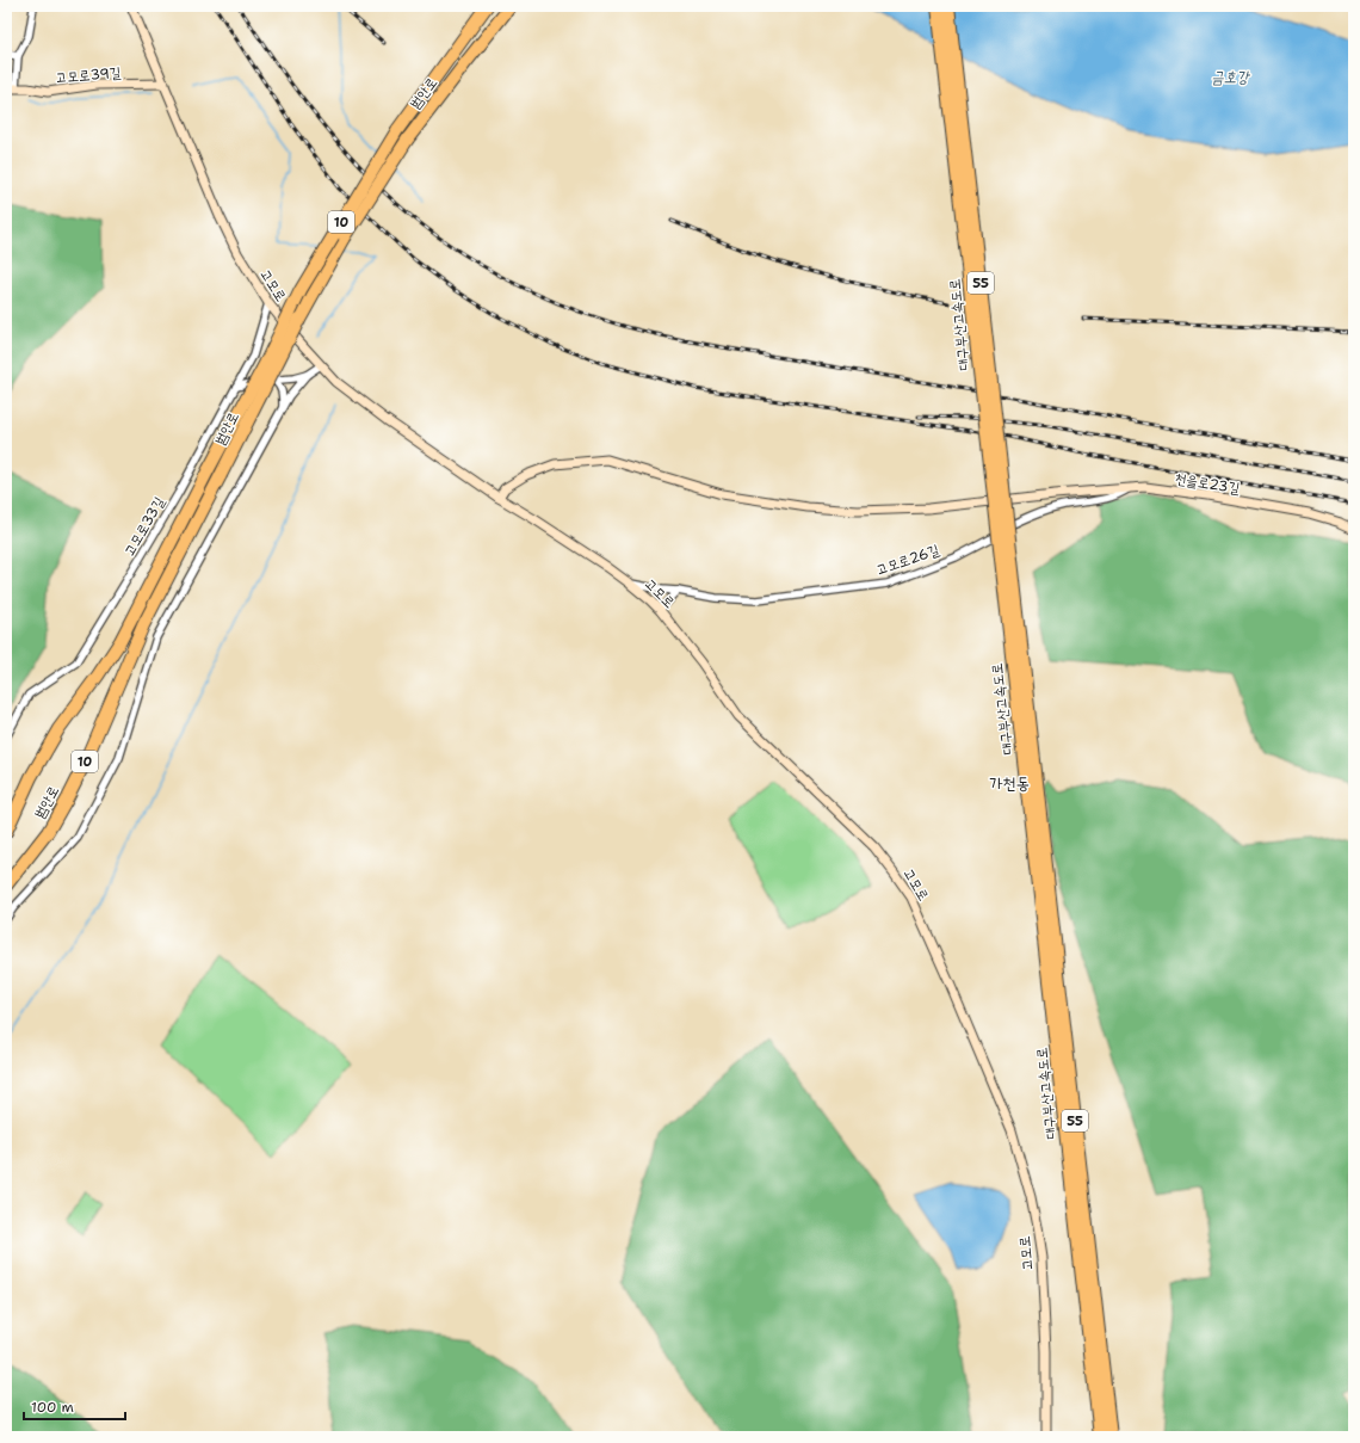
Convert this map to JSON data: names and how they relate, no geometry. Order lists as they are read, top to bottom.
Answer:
{
  "streets": {
    "highway": [
      "범안로",
      "10",
      "55",
      "대구부산고속도로"
    ],
    "main road": ["고모로39길", "고모로", "천을로23길"],
    "street": ["고모로33길", "고모로26길"]
  },
  "crossings": [
    ["고모로39길", "고모로"],
    ["고모로", "천을로23길"],
    ["고모로", "고모로33길"],
    ["고모로", "고모로26길"],
    ["천을로23길", "고모로26길"]
  ],
  "districts": ["가천동"],
  "water": ["금호강"],
  "scale_bar": "100 m"
}
